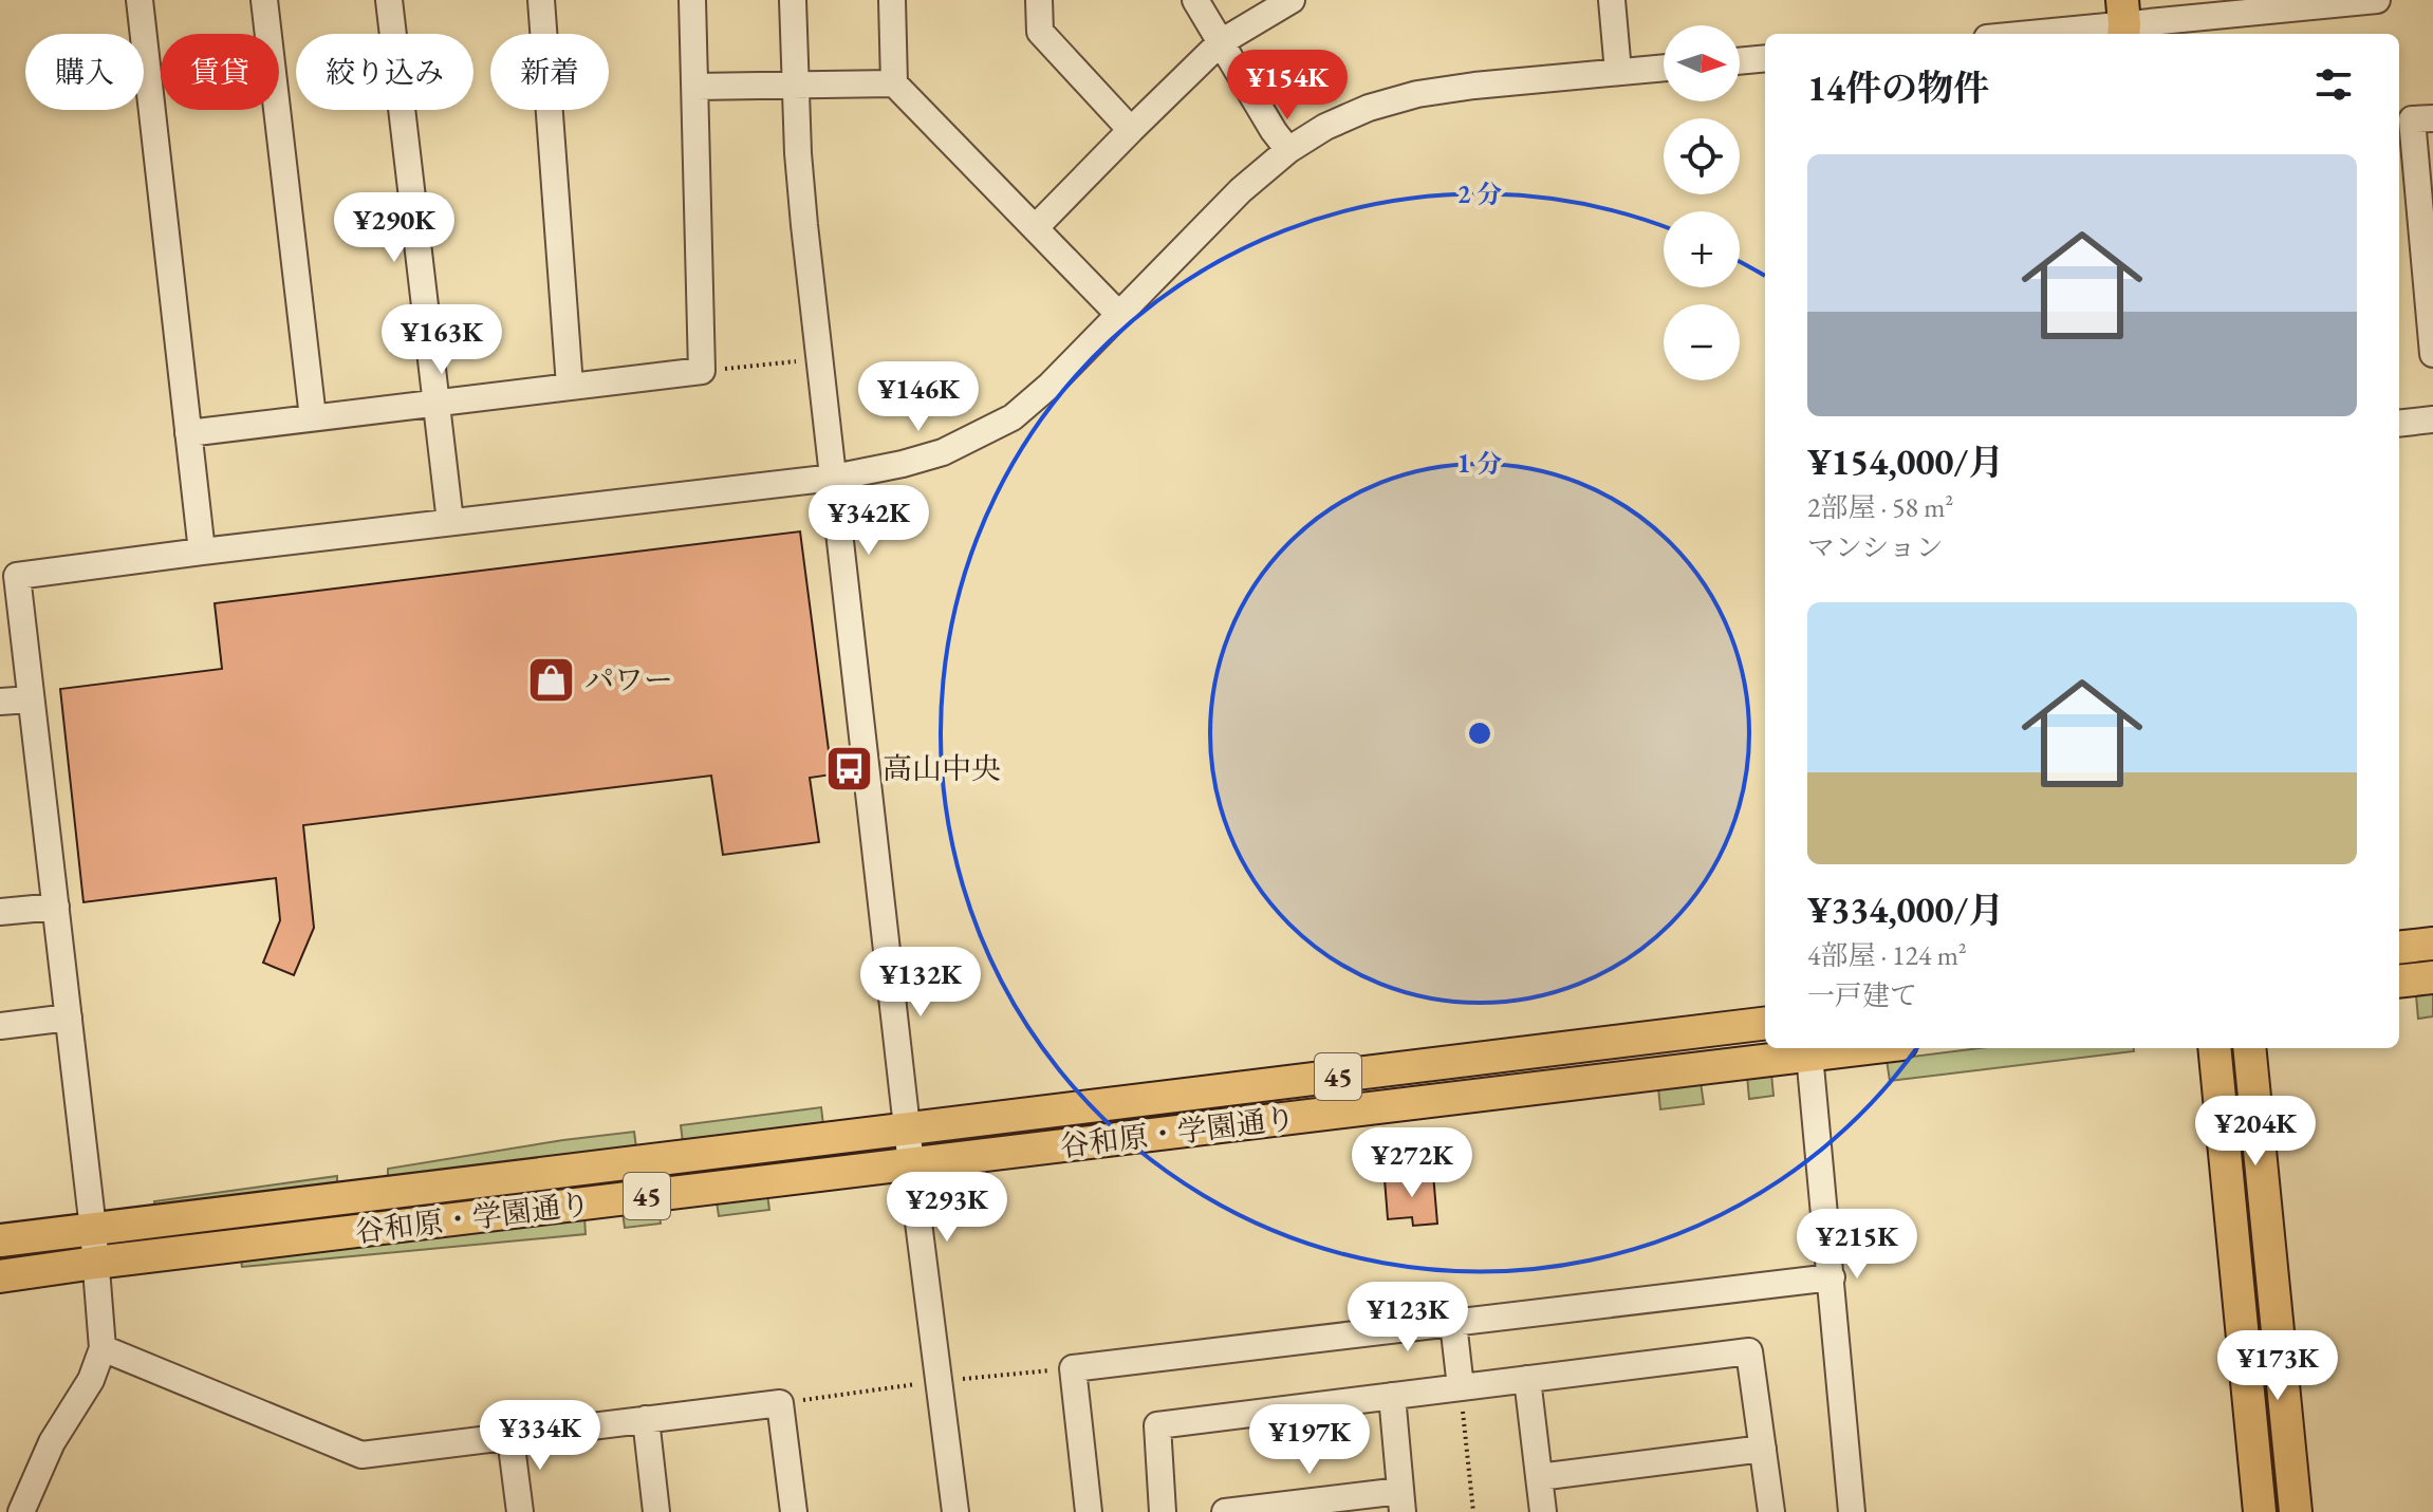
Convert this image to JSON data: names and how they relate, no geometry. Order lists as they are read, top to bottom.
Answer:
{
  "streets": {
    "main road": ["45", "谷和原・学園通り"]
  },
  "places": {
    "shop": ["パワー"],
    "bus stop": ["高山中央"]
  },
  "north": "right",
  "page": {
    "map_buttons": ["+", "−"],
    "chip": [
      "購入",
      "賃貸",
      "絞り込み",
      "新着"
    ],
    "heading": "14件の物件",
    "price": [
      "¥154K",
      "¥290K",
      "¥163K",
      "¥146K",
      "¥342K",
      "¥132K",
      "¥204K",
      "¥272K",
      "¥293K",
      "¥215K",
      "¥123K",
      "¥173K",
      "¥334K",
      "¥197K"
    ],
    "list": [
      {
        "name": "¥154,000/月",
        "note": "2部屋 · 58 m² · マンション"
      },
      {
        "name": "¥334,000/月",
        "note": "4部屋 · 124 m² · 一戸建て"
      }
    ]
  },
  "rings": ["2 分", "1 分"]
}
